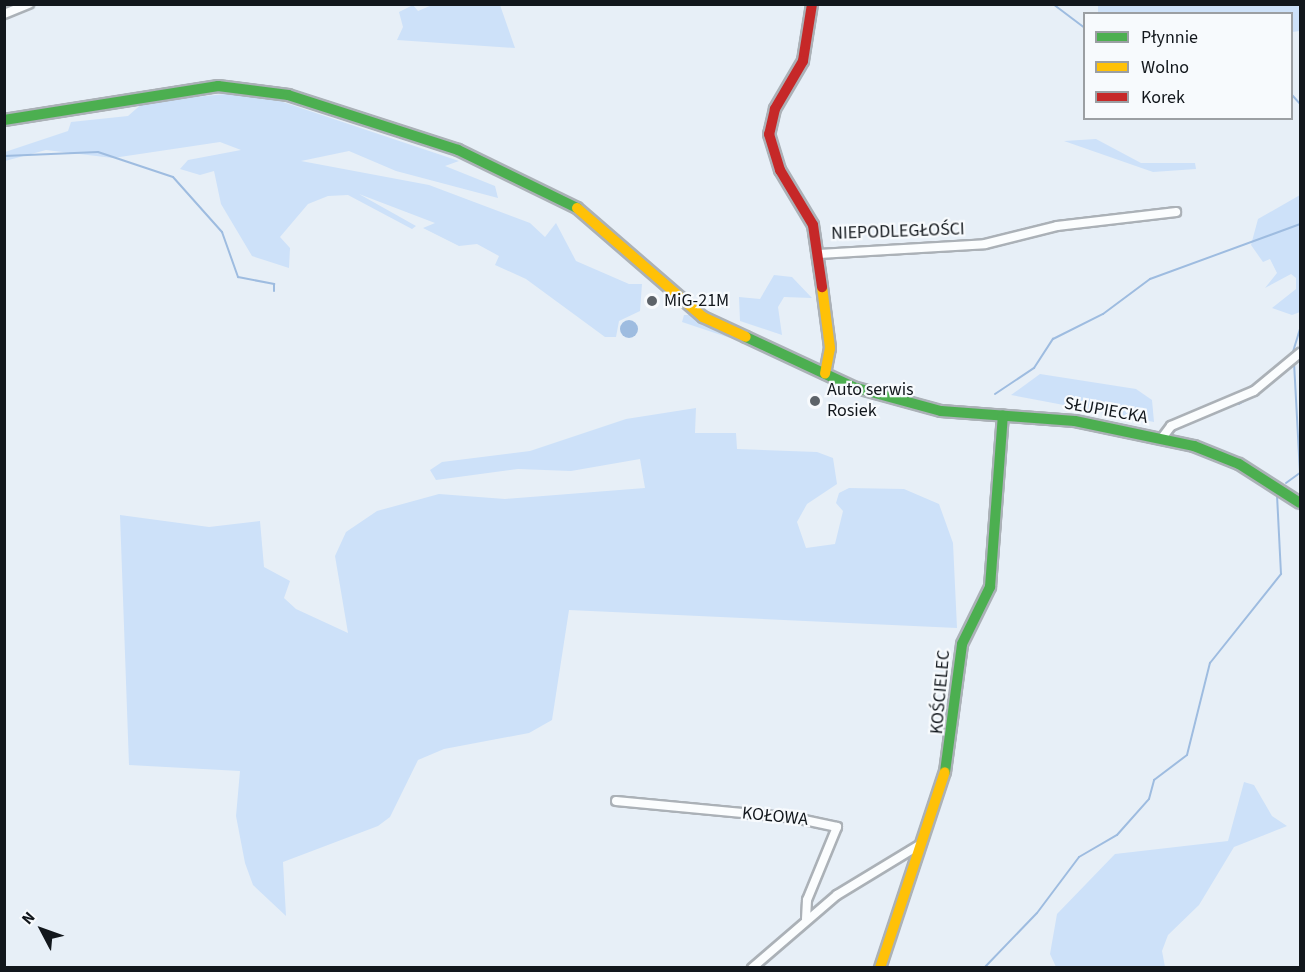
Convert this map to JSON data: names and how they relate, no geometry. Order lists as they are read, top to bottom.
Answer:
{
  "streets": {
    "main road": ["NIEPODLEGŁOŚCI", "SŁUPIECKA", "KOŚCIELEC"],
    "street": ["KOŁOWA"]
  },
  "crossings": [
    ["SŁUPIECKA", "KOŚCIELEC"]
  ],
  "places": ["MiG-21M", "Auto serwis Rosiek"],
  "legend": ["Płynnie", "Wolno", "Korek"],
  "north": "top left"
}
